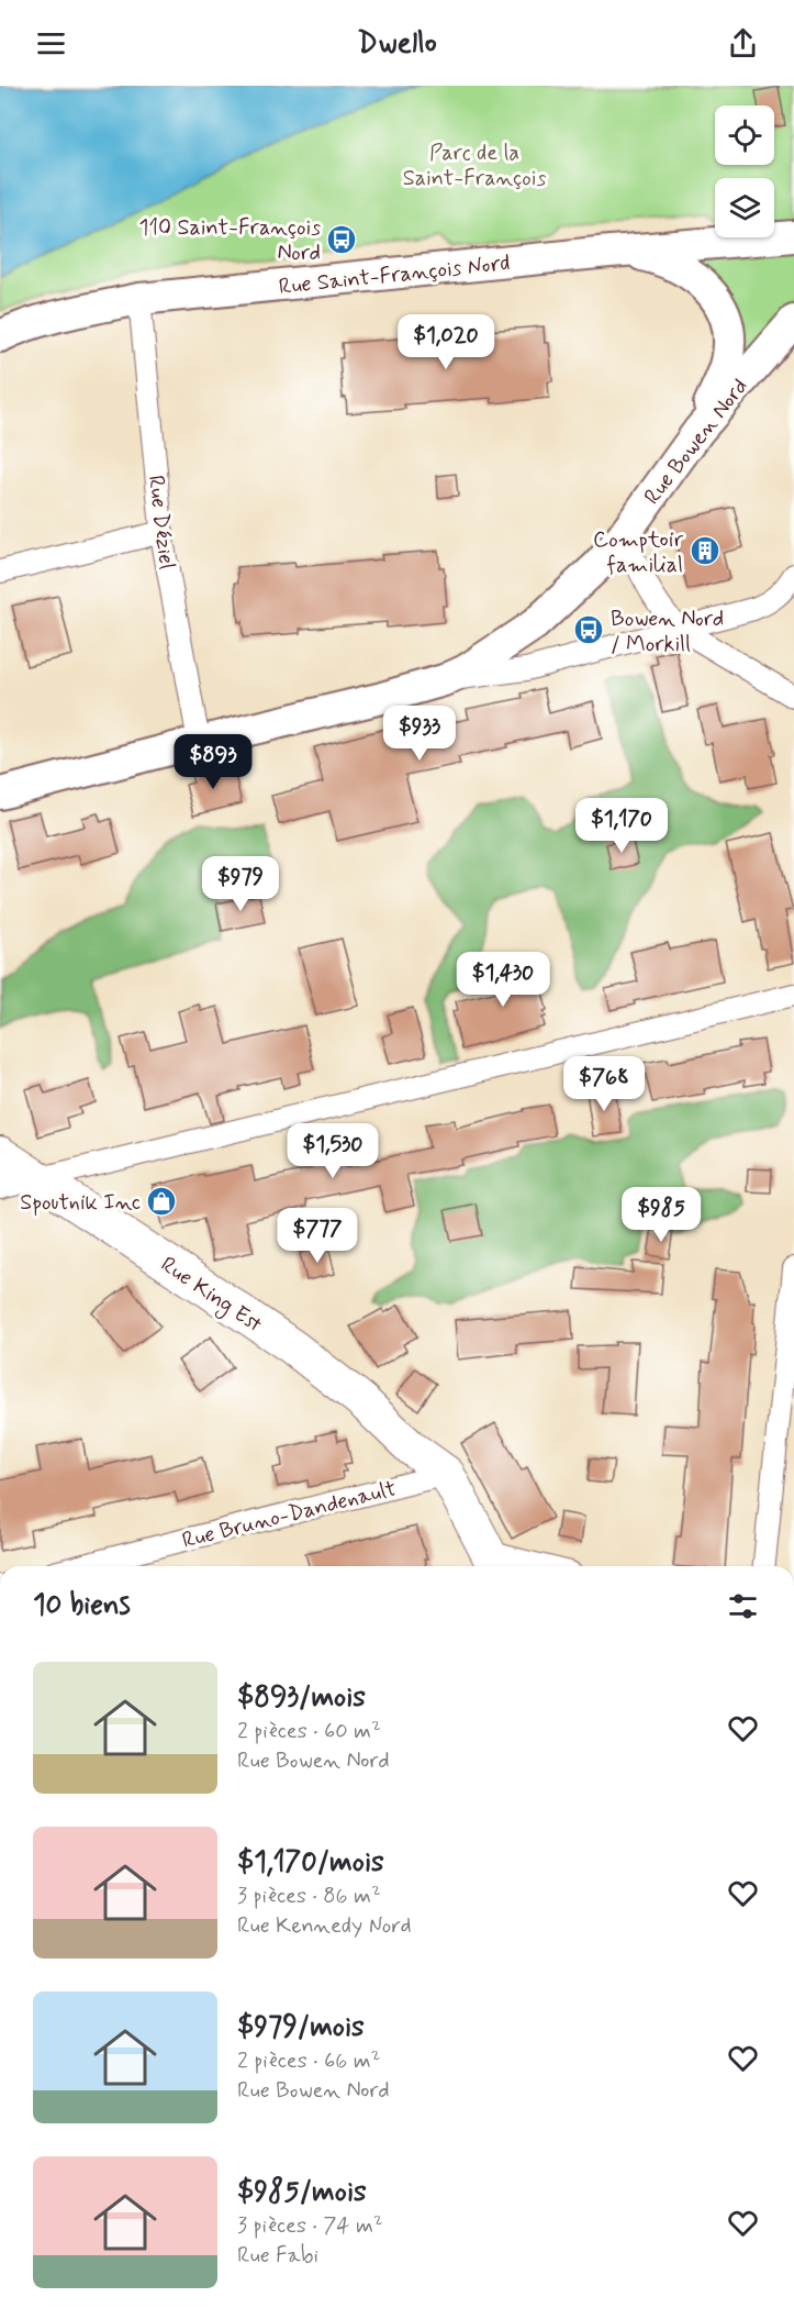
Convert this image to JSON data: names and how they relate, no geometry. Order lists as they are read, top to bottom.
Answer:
{
  "streets": {
    "main road": ["Rue King Est"],
    "street": [
      "Rue Saint-François Nord",
      "Rue Bowen Nord",
      "Rue Déziel",
      "Rue Bruno-Dandenault"
    ]
  },
  "crossings": [
    ["Rue Saint-François Nord", "Rue Déziel"],
    ["Rue Bowen Nord", "Rue Déziel"],
    ["Rue King Est", "Rue Bruno-Dandenault"]
  ],
  "parks": ["Parc de la Saint-François"],
  "places": {
    "bus stop": ["110 Saint-François Nord", "Bowen Nord / Morkill"],
    "building": ["Comptoir familial"],
    "shop": ["Spoutnik Inc"]
  },
  "page": {
    "header": "Dwello",
    "price": [
      "$1,020",
      "$933",
      "$893",
      "$1,170",
      "$979",
      "$1,430",
      "$768",
      "$1,530",
      "$985",
      "$777"
    ],
    "heading": "10 biens",
    "list": [
      {
        "name": "$893/mois",
        "note": "2 pièces · 60 m² · Rue Bowen Nord"
      },
      {
        "name": "$1,170/mois",
        "note": "3 pièces · 86 m² · Rue Kennedy Nord"
      },
      {
        "name": "$979/mois",
        "note": "2 pièces · 66 m² · Rue Bowen Nord"
      },
      {
        "name": "$985/mois",
        "note": "3 pièces · 74 m² · Rue Fabi"
      }
    ]
  }
}
